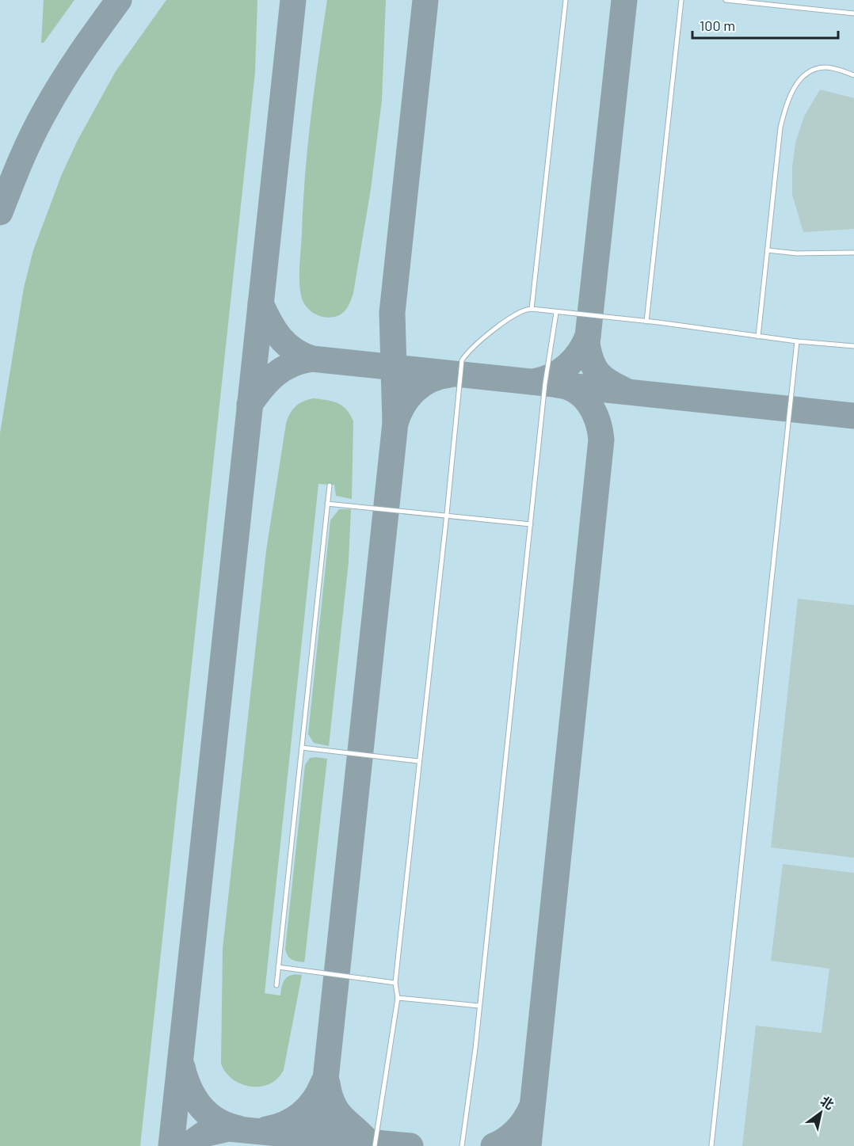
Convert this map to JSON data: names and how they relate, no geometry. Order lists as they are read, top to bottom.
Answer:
{
  "scale_bar": "100 m",
  "north": "top right"
}
